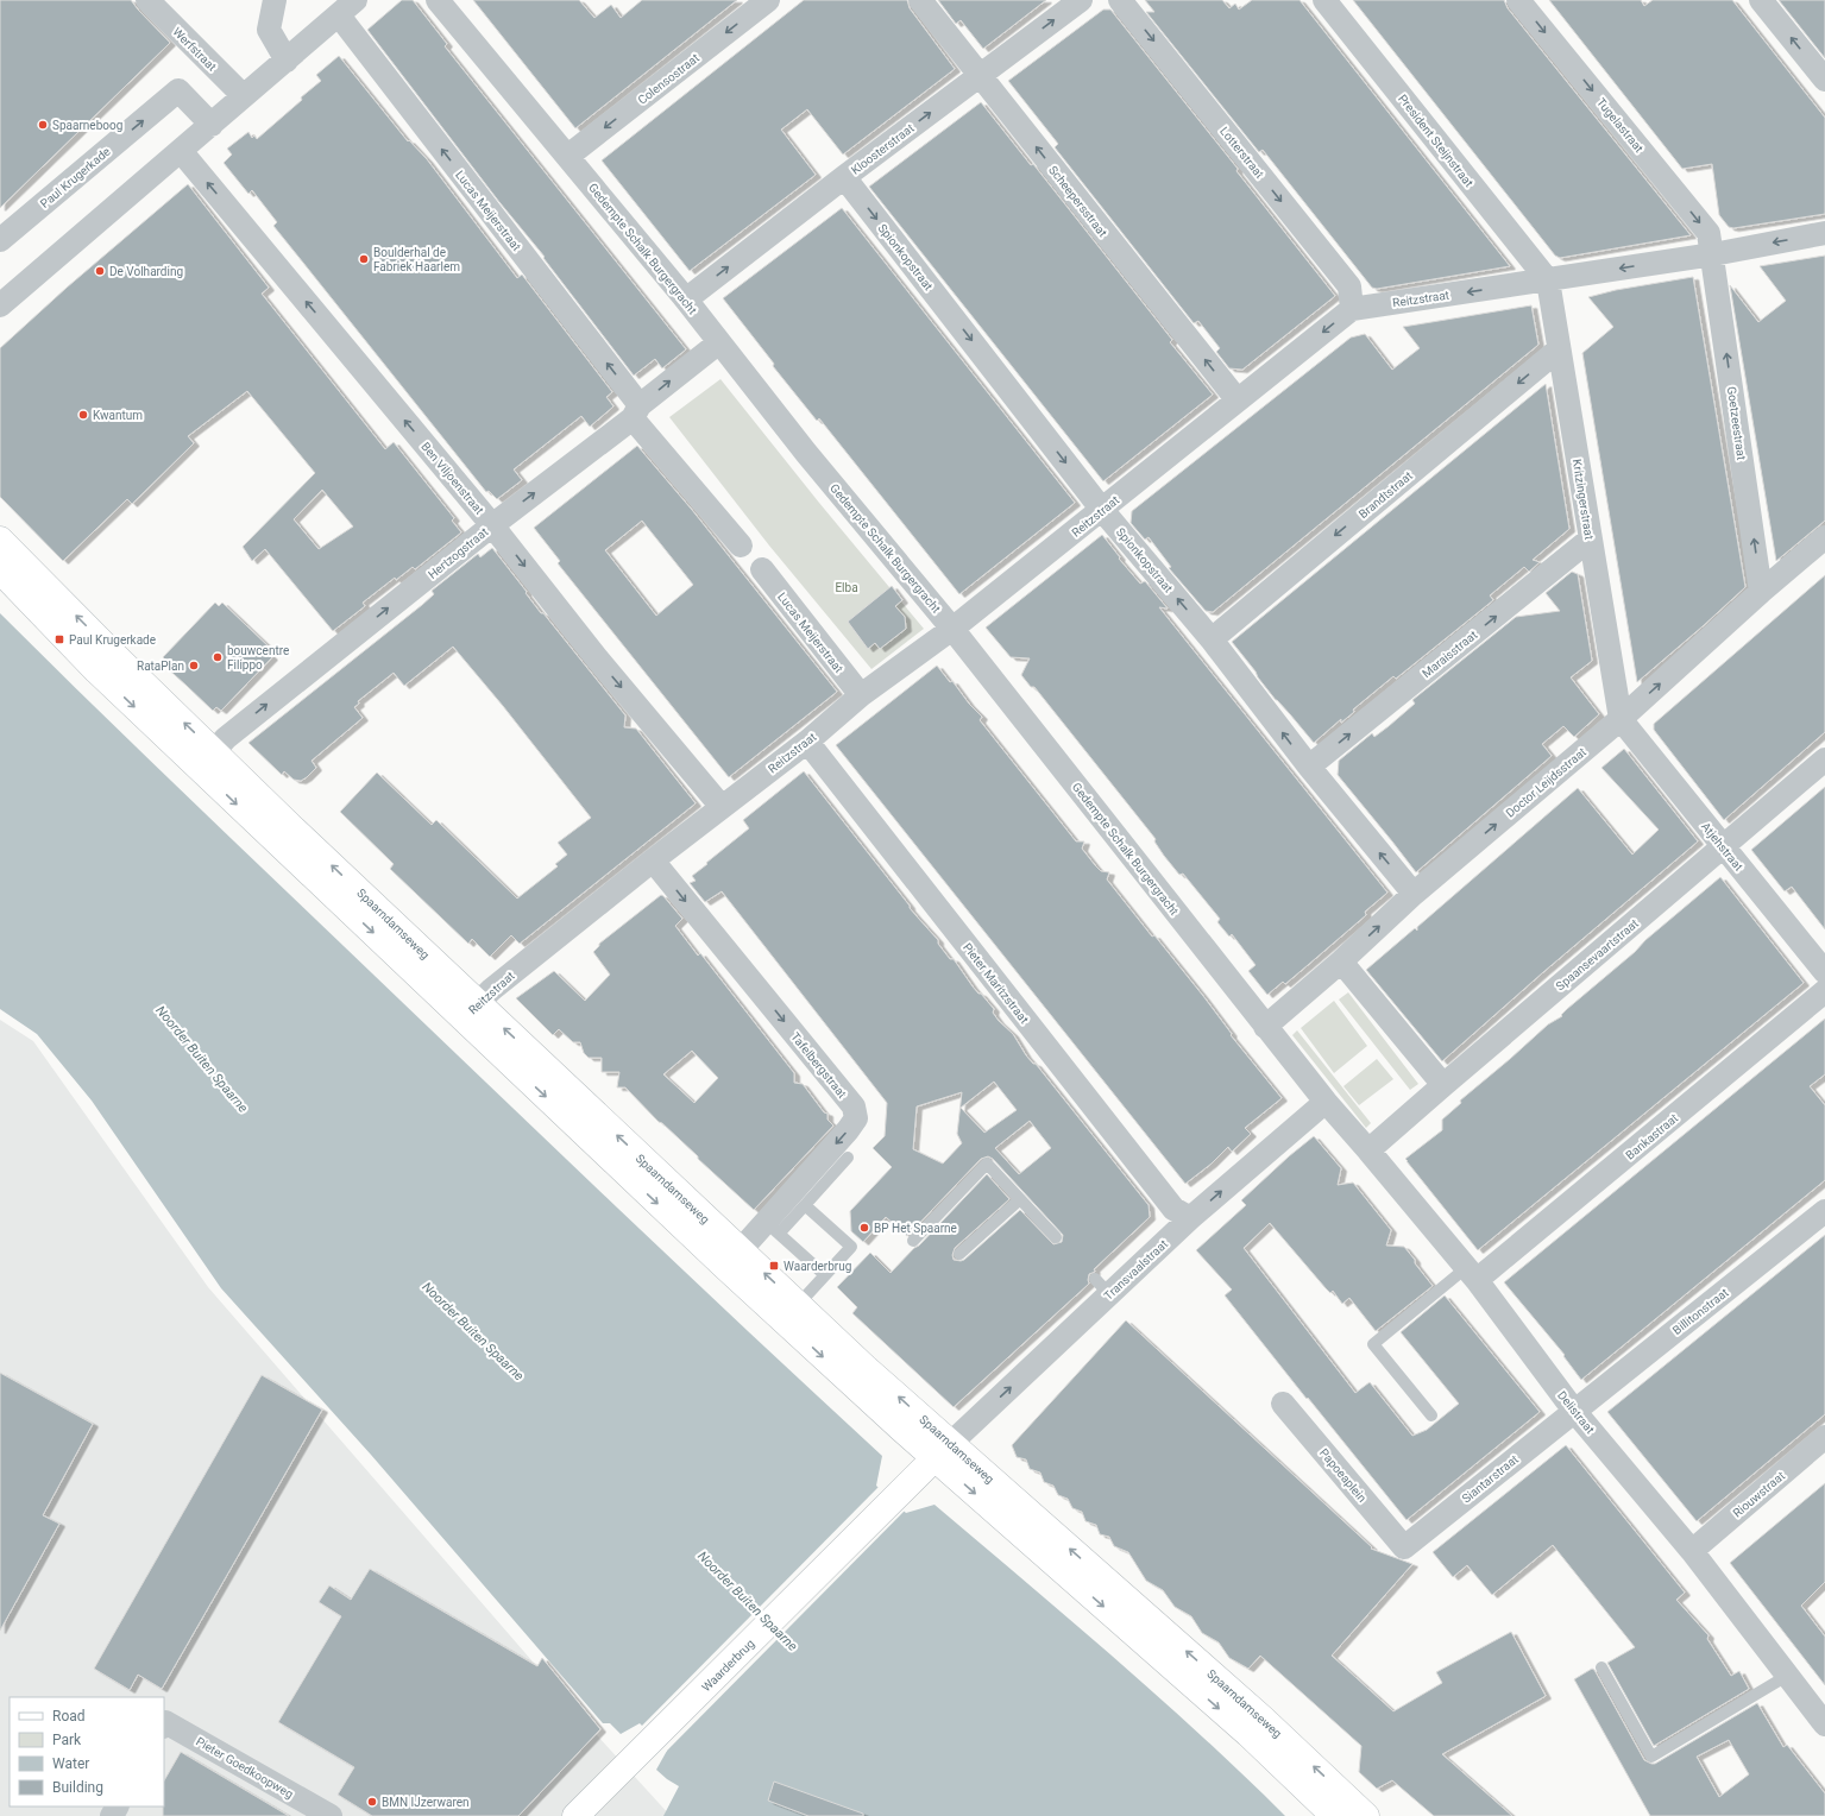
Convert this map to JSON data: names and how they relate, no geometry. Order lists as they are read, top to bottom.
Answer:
{
  "streets": {
    "main road": ["Spaarndamseweg", "Waarderbrug"],
    "street": [
      "Werfstraat",
      "Colensostraat",
      "Tugelastraat",
      "President Steijnstraat",
      "Kloosterstraat",
      "Lotterstraat",
      "Paul Krugerkade",
      "Scheepersstraat",
      "Lucas Meijerstraat",
      "Gedempte Schalk Burgergracht",
      "Spionkopstraat",
      "Reitzstraat",
      "Goetzeestraat",
      "Ben Viljoenstraat",
      "Brandtstraat",
      "Kritzingerstraat",
      "Hertzogstraat",
      "Maraisstraat",
      "Doctor Leijdsstraat",
      "Atjehstraat",
      "Spaansevaartstraat",
      "Pieter Maritzstraat",
      "Tafelbergstraat",
      "Bankastraat",
      "Transvaalstraat",
      "Billitonstraat",
      "Delistraat",
      "Papoeaplein",
      "Siantarstraat",
      "Riouwstraat",
      "Pieter Goedkoopweg"
    ]
  },
  "crossings": [
    ["Colensostraat", "Gedempte Schalk Burgergracht"],
    ["Tugelastraat", "Reitzstraat"],
    ["Tugelastraat", "Goetzeestraat"],
    ["President Steijnstraat", "Reitzstraat"],
    ["President Steijnstraat", "Kritzingerstraat"],
    ["Kloosterstraat", "Scheepersstraat"],
    ["Kloosterstraat", "Gedempte Schalk Burgergracht"],
    ["Kloosterstraat", "Spionkopstraat"],
    ["Lotterstraat", "Reitzstraat"],
    ["Scheepersstraat", "Reitzstraat"],
    ["Lucas Meijerstraat", "Reitzstraat"],
    ["Lucas Meijerstraat", "Hertzogstraat"],
    ["Gedempte Schalk Burgergracht", "Reitzstraat"],
    ["Gedempte Schalk Burgergracht", "Hertzogstraat"],
    ["Gedempte Schalk Burgergracht", "Doctor Leijdsstraat"],
    ["Gedempte Schalk Burgergracht", "Transvaalstraat"],
    ["Gedempte Schalk Burgergracht", "Delistraat"],
    ["Spionkopstraat", "Reitzstraat"],
    ["Spionkopstraat", "Brandtstraat"],
    ["Spionkopstraat", "Maraisstraat"],
    ["Spionkopstraat", "Doctor Leijdsstraat"],
    ["Reitzstraat", "Goetzeestraat"],
    ["Reitzstraat", "Ben Viljoenstraat"],
    ["Reitzstraat", "Kritzingerstraat"],
    ["Reitzstraat", "Spaarndamseweg"],
    ["Reitzstraat", "Pieter Maritzstraat"],
    ["Reitzstraat", "Tafelbergstraat"],
    ["Goetzeestraat", "Doctor Leijdsstraat"],
    ["Ben Viljoenstraat", "Hertzogstraat"],
    ["Brandtstraat", "Kritzingerstraat"],
    ["Kritzingerstraat", "Maraisstraat"],
    ["Kritzingerstraat", "Doctor Leijdsstraat"],
    ["Kritzingerstraat", "Atjehstraat"],
    ["Hertzogstraat", "Spaarndamseweg"],
    ["Doctor Leijdsstraat", "Atjehstraat"],
    ["Atjehstraat", "Spaansevaartstraat"],
    ["Spaarndamseweg", "Tafelbergstraat"],
    ["Spaarndamseweg", "Transvaalstraat"],
    ["Spaarndamseweg", "Waarderbrug"],
    ["Spaansevaartstraat", "Delistraat"],
    ["Pieter Maritzstraat", "Transvaalstraat"],
    ["Bankastraat", "Delistraat"],
    ["Transvaalstraat", "Delistraat"],
    ["Transvaalstraat", "Waarderbrug"],
    ["Billitonstraat", "Delistraat"],
    ["Billitonstraat", "Siantarstraat"],
    ["Delistraat", "Siantarstraat"],
    ["Delistraat", "Riouwstraat"],
    ["Papoeaplein", "Siantarstraat"]
  ],
  "one_way": [
    "Colensostraat",
    "Kloosterstraat",
    "Lotterstraat",
    "Scheepersstraat",
    "Lucas Meijerstraat",
    "Reitzstraat",
    "Goetzeestraat",
    "Brandtstraat",
    "Hertzogstraat",
    "Maraisstraat",
    "Doctor Leijdsstraat",
    "Tafelbergstraat",
    "Transvaalstraat"
  ],
  "water": ["Noorder Buiten Spaarne"],
  "parks": ["Elba"],
  "places": {
    "other": [
      "Spaarneboog",
      "Boulderhal de Fabriek Haarlem",
      "De Volharding",
      "Kwantum",
      "bouwcentre Filippo",
      "RataPlan",
      "BP Het Spaarne",
      "BMN IJzerwaren"
    ],
    "transit": ["Paul Krugerkade", "Waarderbrug"]
  },
  "legend": [
    "Road",
    "Park",
    "Water",
    "Building"
  ]
}
